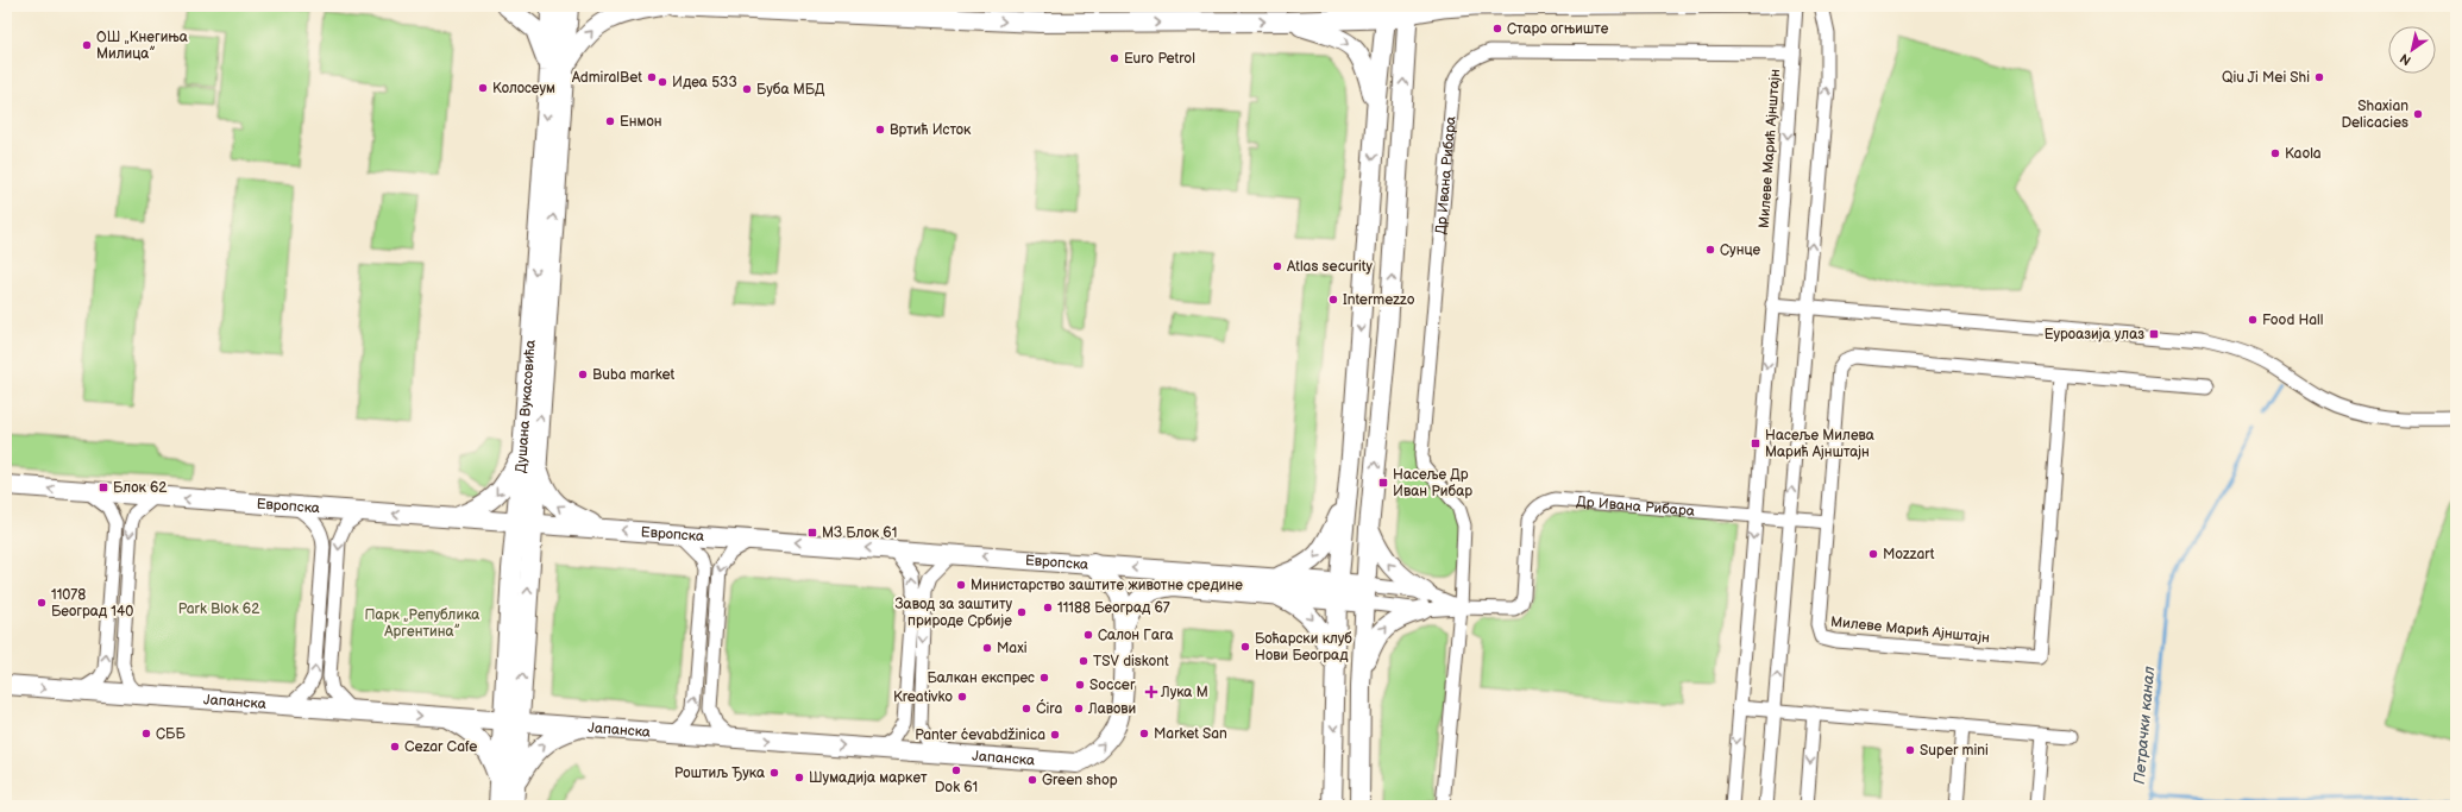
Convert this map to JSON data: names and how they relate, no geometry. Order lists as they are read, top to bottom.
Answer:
{
  "streets": {
    "street": [
      "Милеве Марић Ајнштајн",
      "Др Ивана Рибара",
      "Душана Вукасовића",
      "Европска",
      "Јапанска"
    ]
  },
  "crossings": [
    ["Милеве Марић Ајнштајн", "Др Ивана Рибара"],
    ["Др Ивана Рибара", "Европска"],
    ["Душана Вукасовића", "Европска"],
    ["Душана Вукасовића", "Јапанска"],
    ["Европска", "Јапанска"]
  ],
  "one_way": ["Европска", "Јапанска"],
  "water": ["Петрачки канал"],
  "parks": ["Park Blok 62", "Парк „Република Аргентина”"],
  "places": {
    "other": [
      "Старо огњиште",
      "ОШ „Кнегиња Милица”",
      "Euro Petrol",
      "AdmiralBet",
      "Qiu Ji Mei Shi",
      "Идеа 533",
      "Колосеум",
      "Буба МБД",
      "Shaxian Delicacies",
      "Енмон",
      "Вртић Исток",
      "Kaola",
      "Сунце",
      "Atlas security",
      "Intermezzo",
      "Food Hall",
      "Buba market",
      "Mozzart",
      "Министарство заштите животне средине",
      "11078 Београд 140",
      "11188 Београд 67",
      "Завод за заштиту природе Србије",
      "Салон Гага",
      "Боћарски клуб Нови Београд",
      "Maxi",
      "TSV diskont",
      "Балкан експрес",
      "Soccer",
      "Kreativko",
      "Ćira",
      "Лавови",
      "СББ",
      "Market San",
      "Panter ćevabdžinica",
      "Cezar Cafe",
      "Super mini",
      "Dok 61",
      "Роштиљ Ђука",
      "Шумадија маркет",
      "Green shop"
    ],
    "transit": [
      "Еуроазија улаз",
      "Насеље Милева Марић Ајнштајн",
      "Насеље Др Иван Рибар",
      "Блок 62",
      "МЗ Блок 61"
    ],
    "health": ["Лука М"]
  },
  "north": "bottom left"
}
